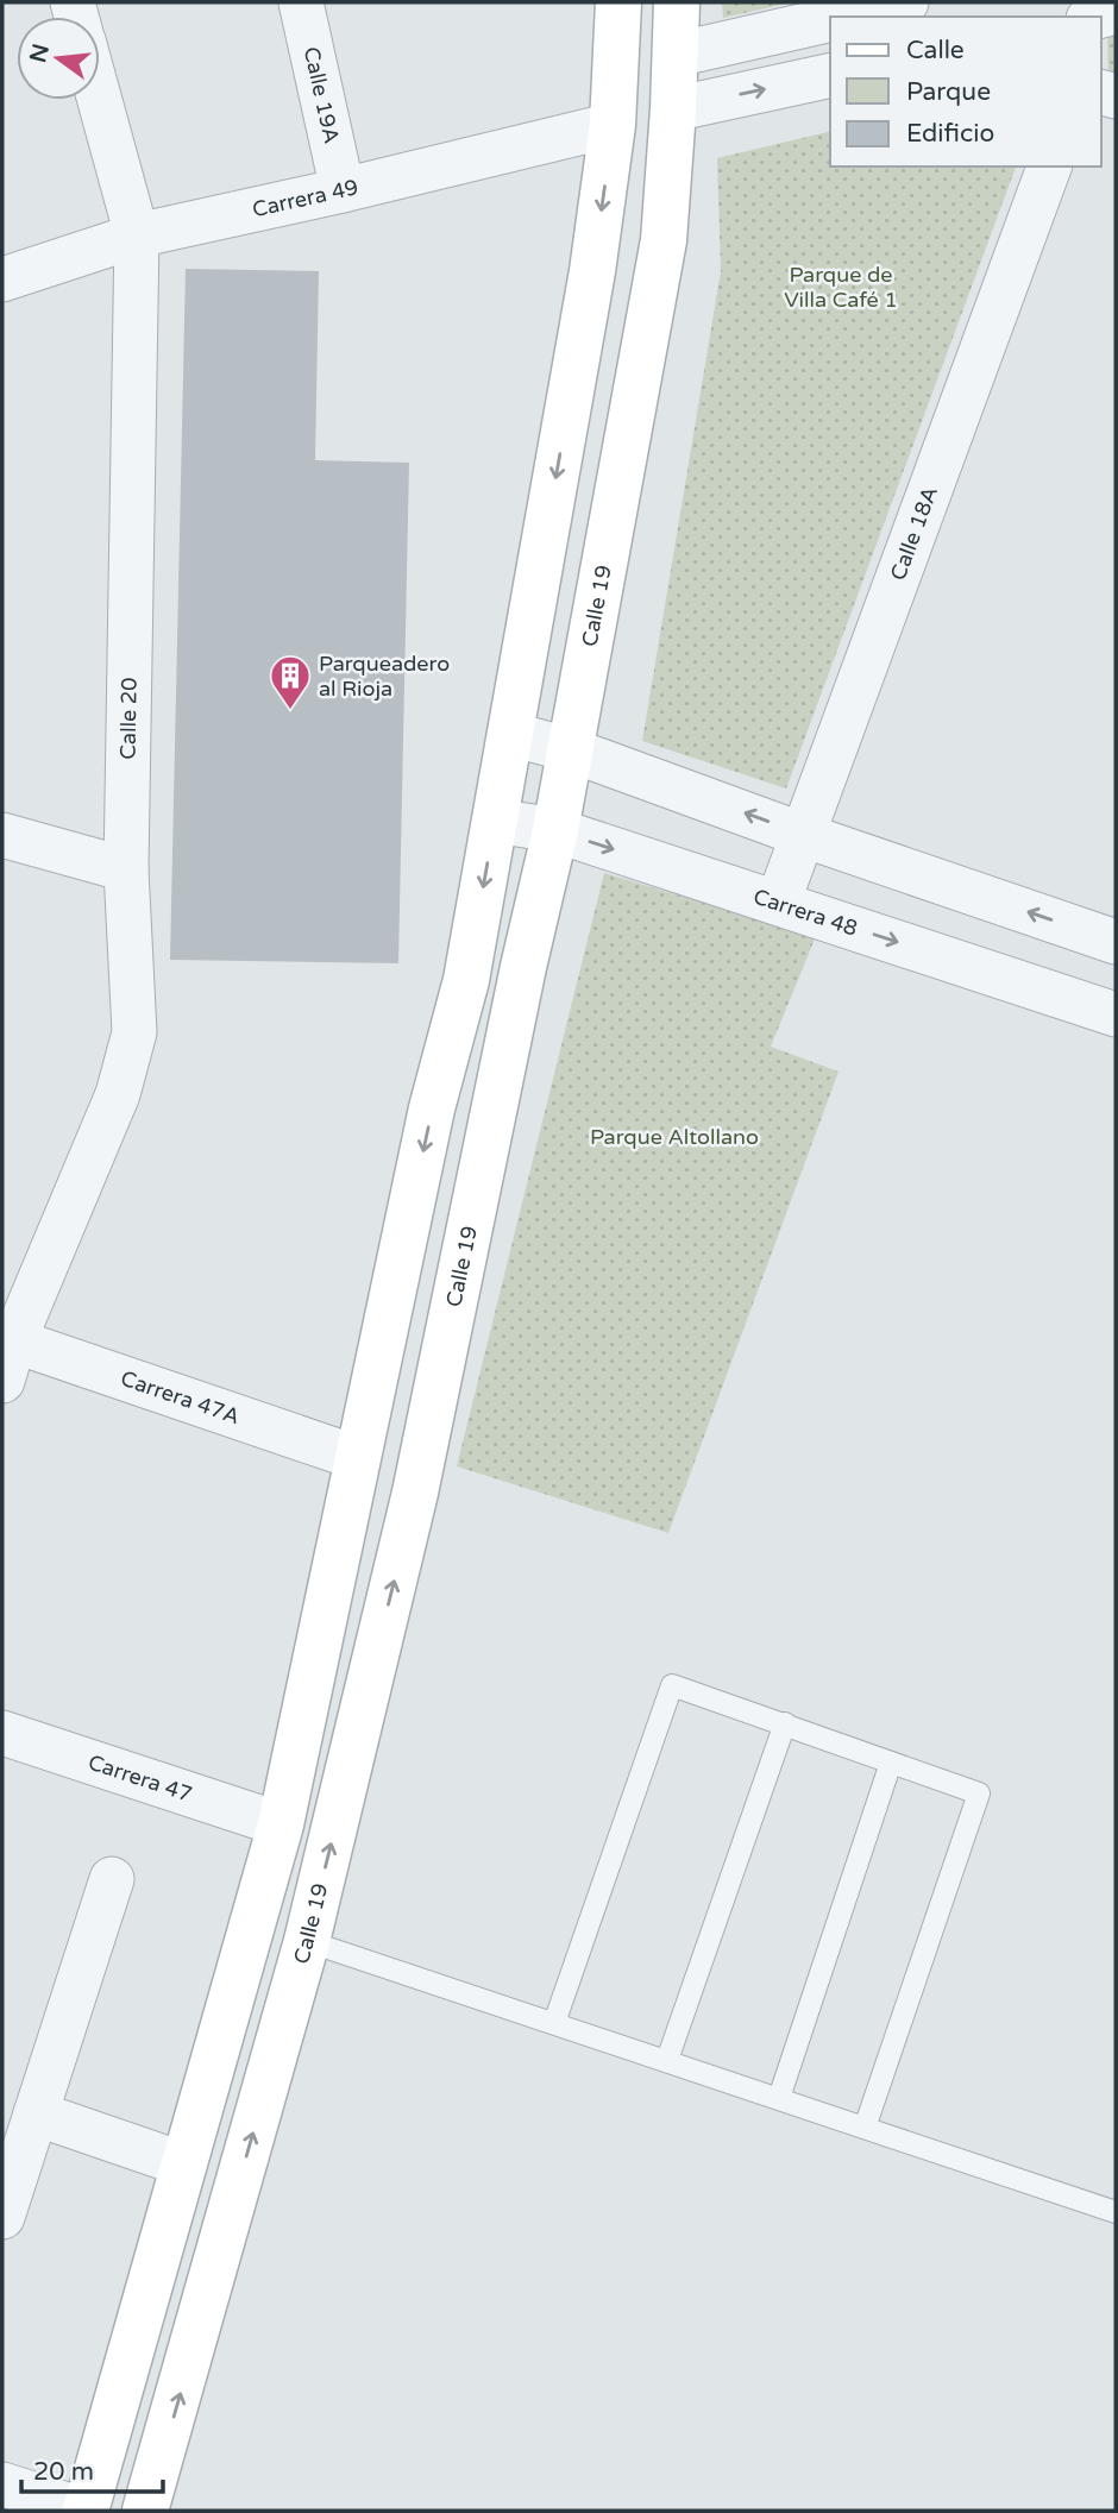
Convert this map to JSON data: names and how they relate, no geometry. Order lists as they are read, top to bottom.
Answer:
{
  "streets": {
    "main road": ["Calle 19"],
    "street": [
      "Calle 19A",
      "Carrera 49",
      "Calle 18A",
      "Calle 20",
      "Carrera 48",
      "Carrera 47A",
      "Carrera 47"
    ]
  },
  "crossings": [
    ["Calle 19A", "Carrera 49"],
    ["Carrera 49", "Calle 20"],
    ["Calle 18A", "Carrera 48"],
    ["Calle 19", "Carrera 48"],
    ["Calle 20", "Carrera 47A"]
  ],
  "parks": ["Parque de Villa Café 1", "Parque Altollano"],
  "places": {
    "building": ["Parqueadero al Rioja"]
  },
  "legend": ["Calle", "Parque", "Edificio"],
  "scale_bar": "20 m",
  "north": "left"
}
